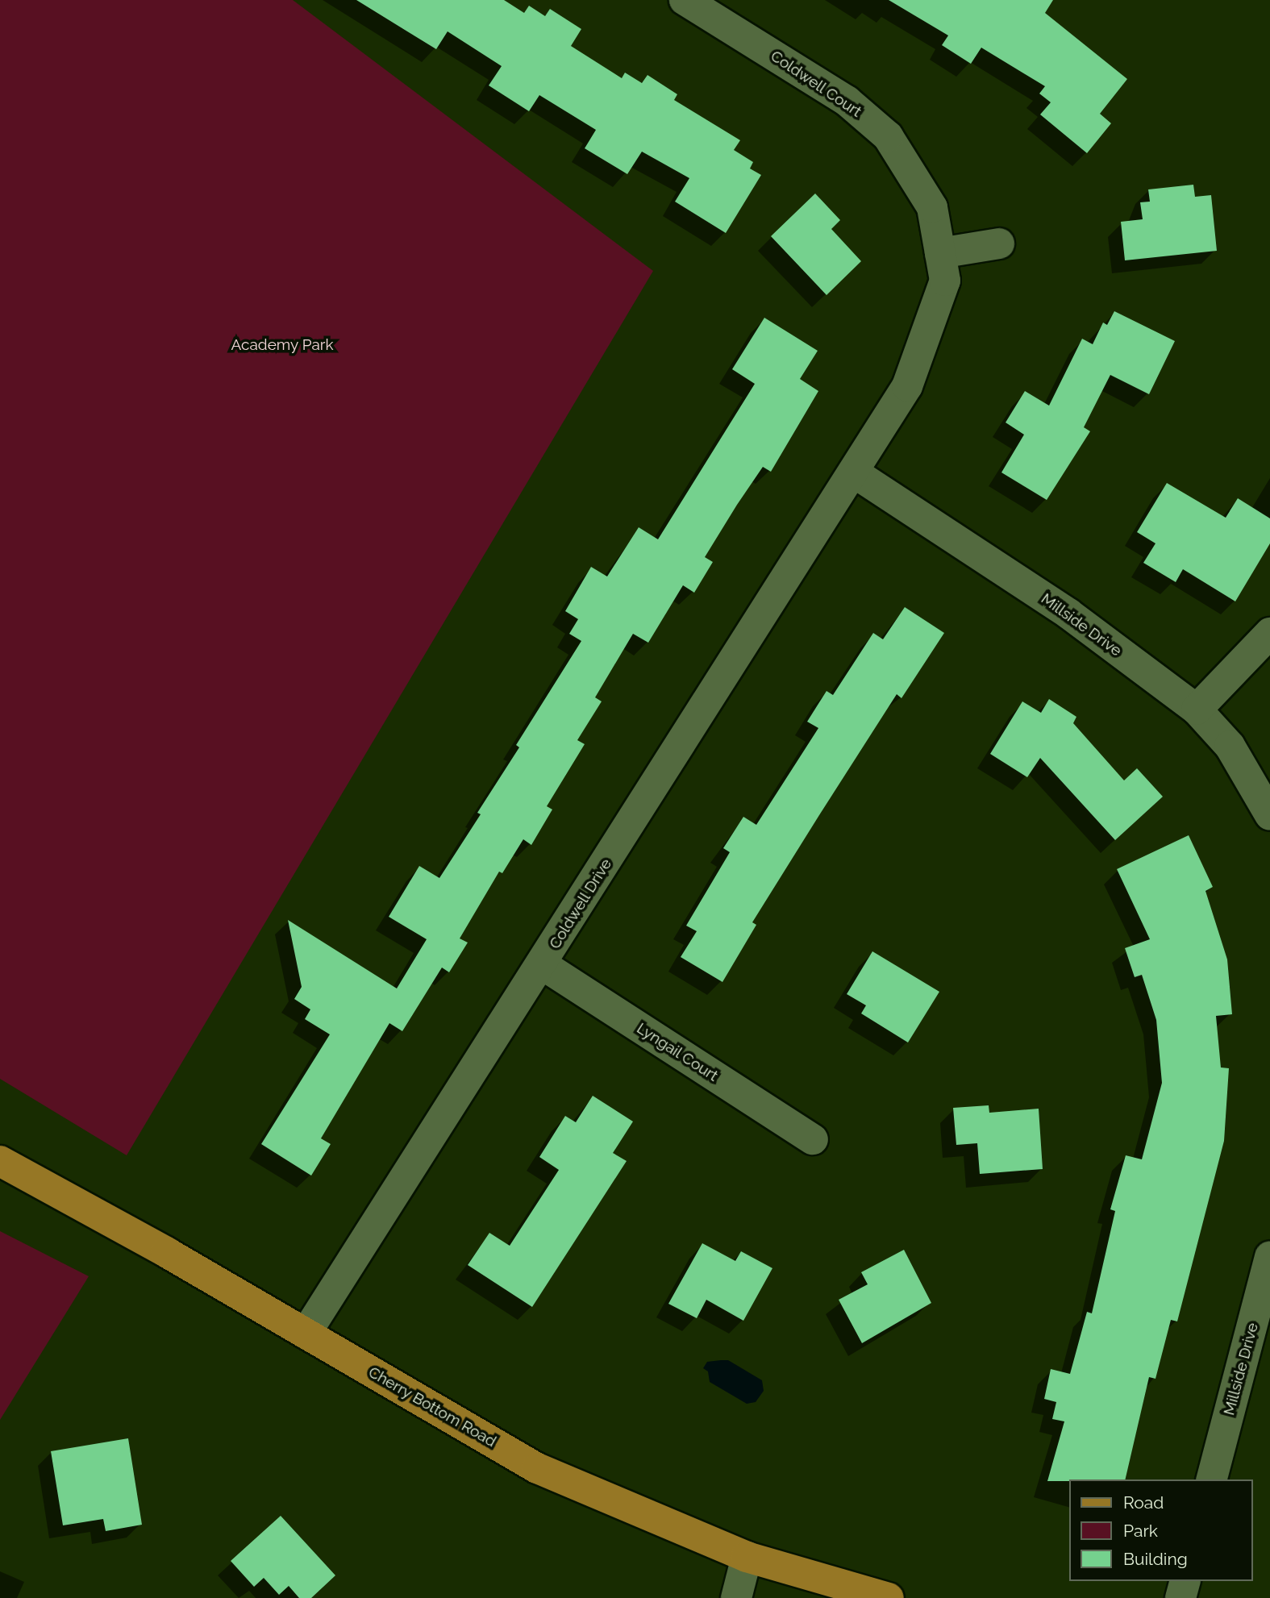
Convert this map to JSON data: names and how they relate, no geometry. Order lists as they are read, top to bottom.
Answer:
{
  "streets": {
    "main road": ["Cherry Bottom Road"],
    "street": [
      "Coldwell Court",
      "Millside Drive",
      "Coldwell Drive",
      "Lyngail Court"
    ]
  },
  "crossings": [
    ["Coldwell Court", "Millside Drive"],
    ["Coldwell Court", "Coldwell Drive"],
    ["Millside Drive", "Coldwell Drive"],
    ["Coldwell Drive", "Lyngail Court"],
    ["Coldwell Drive", "Cherry Bottom Road"]
  ],
  "parks": ["Academy Park"],
  "legend": ["Road", "Park", "Building"]
}
